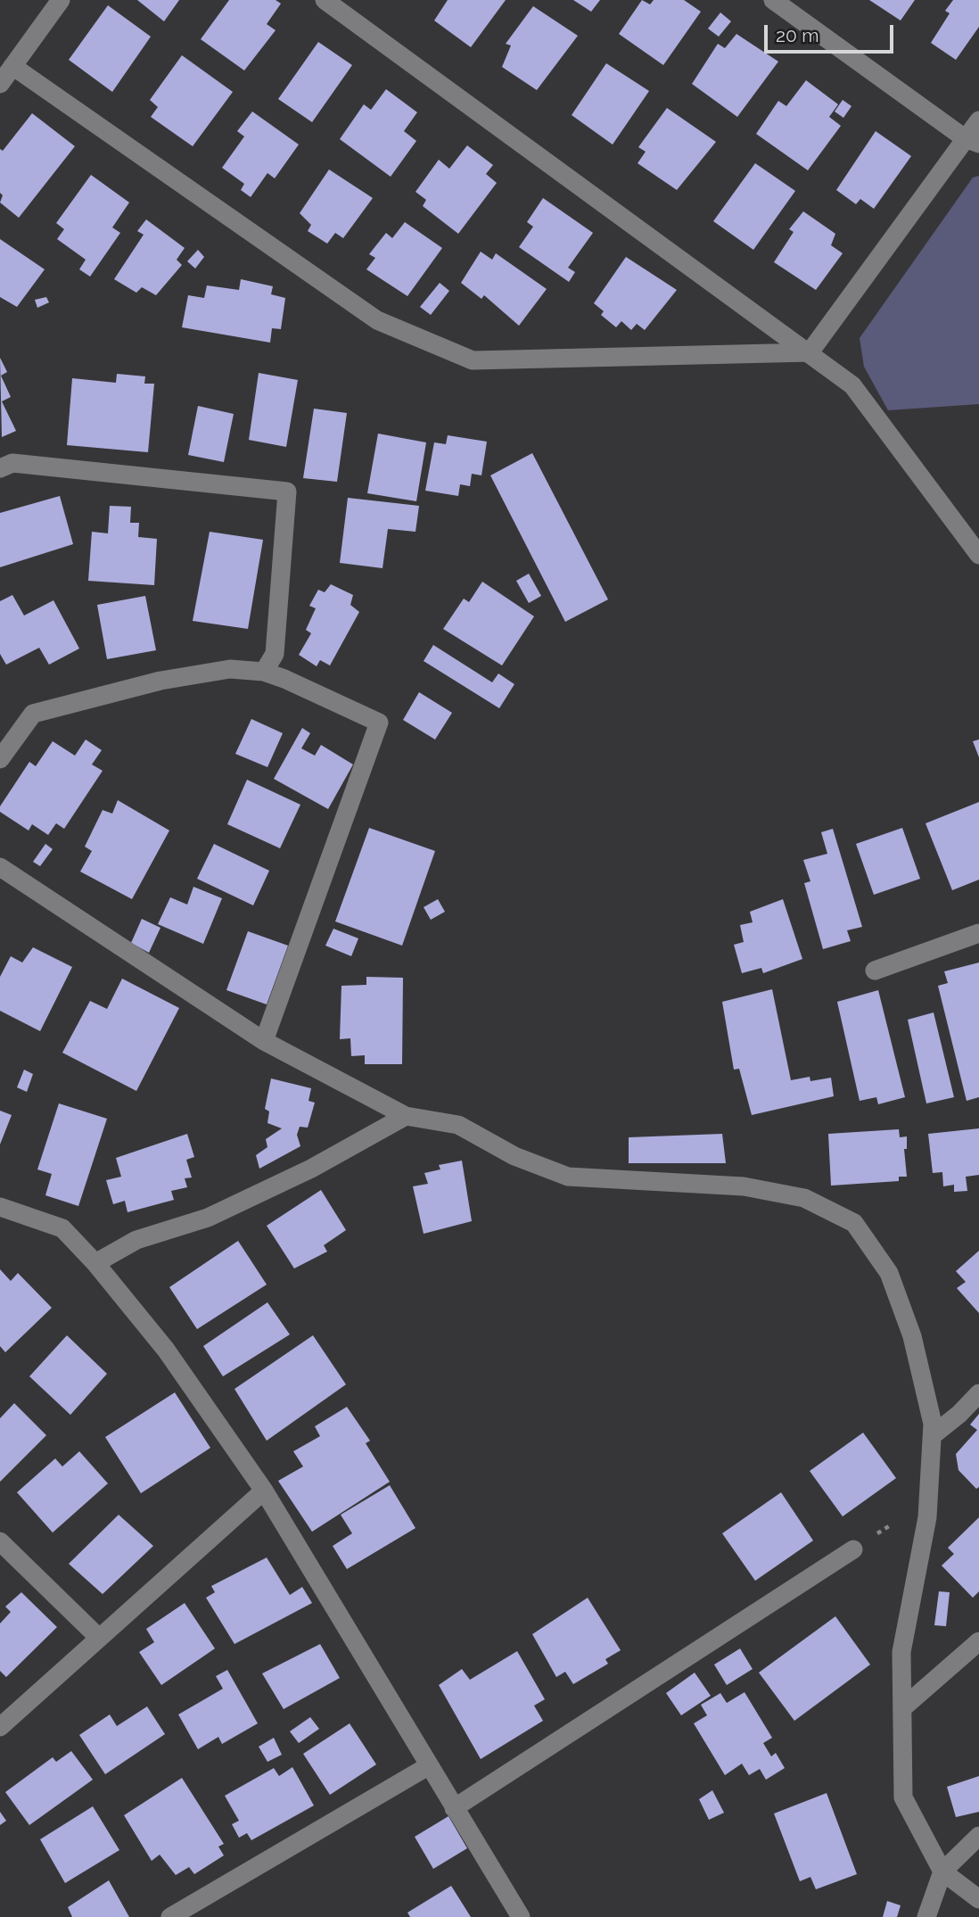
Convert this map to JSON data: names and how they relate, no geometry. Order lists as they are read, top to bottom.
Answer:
{
  "scale_bar": "20 m"
}
